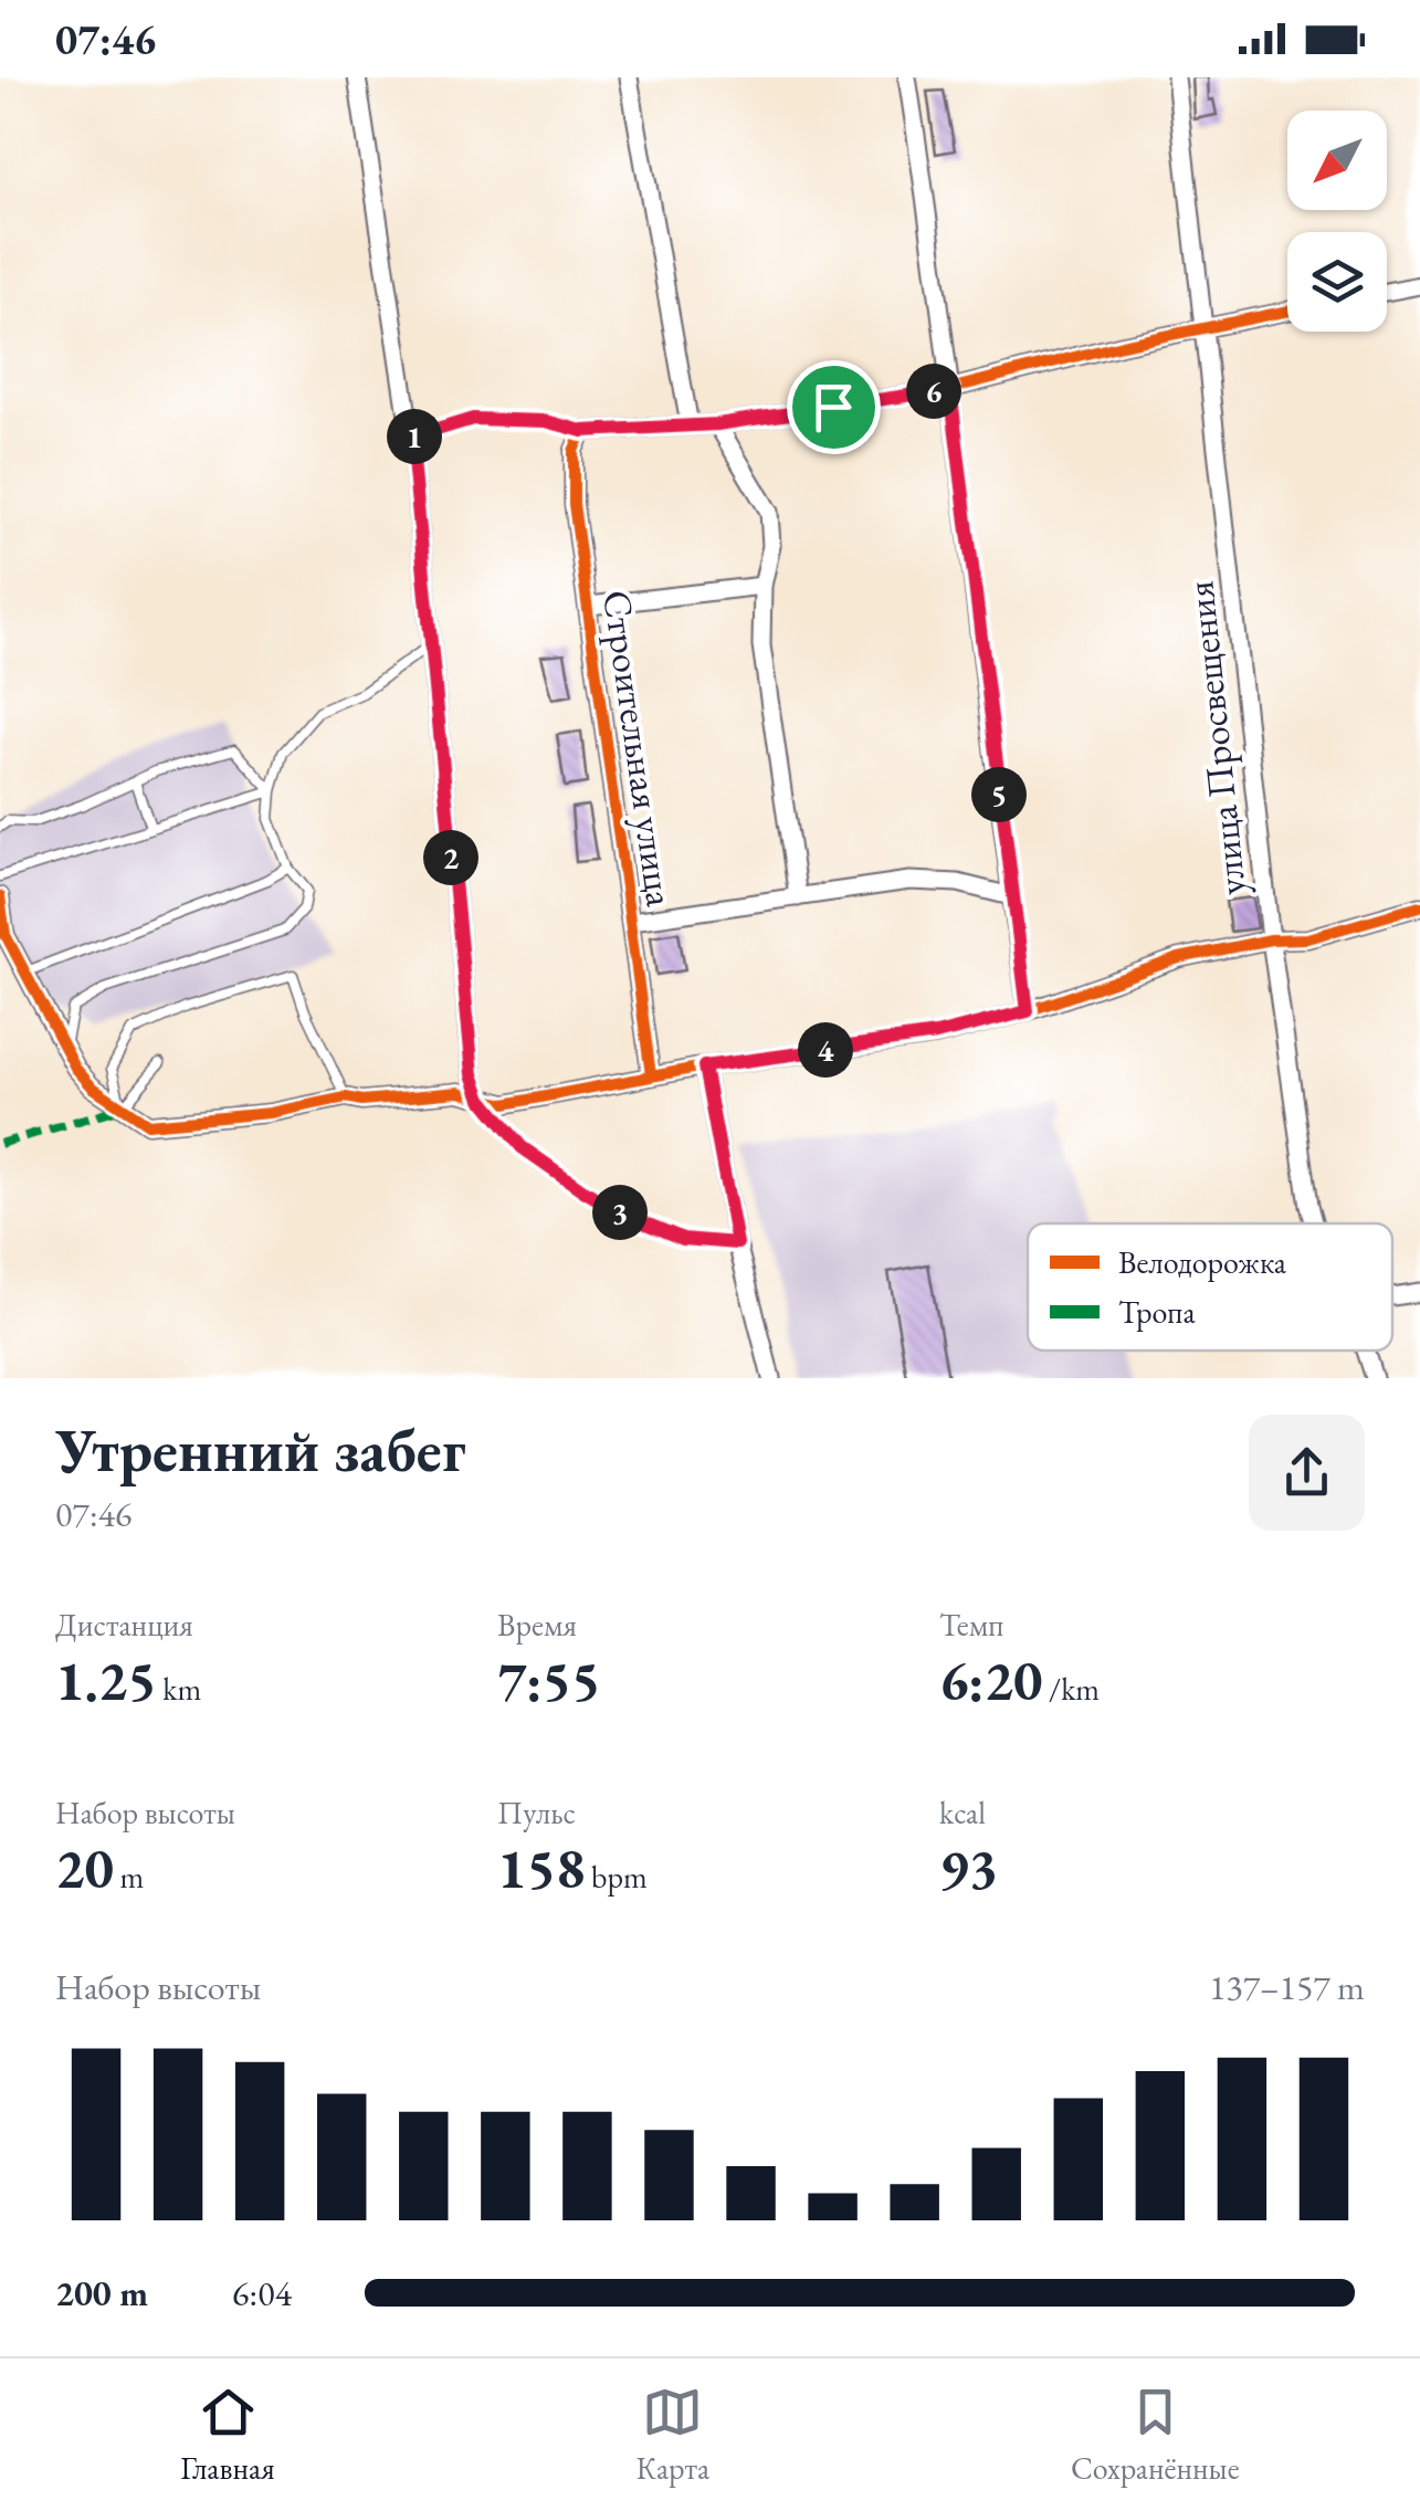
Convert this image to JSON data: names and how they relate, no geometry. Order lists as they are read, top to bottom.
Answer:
{
  "streets": {
    "street": ["улица Просвещения", "Строительная улица"]
  },
  "legend": ["Велодорожка", "Тропа"],
  "north": "bottom left",
  "page": {
    "status": "07:46",
    "pins": [
      "6",
      "1",
      "5",
      "2",
      "4",
      "3"
    ],
    "heading": ["Утренний забег", "07:46"],
    "stats": [
      ["Дистанция", "1.25 km"],
      ["Время", "7:55"],
      ["Темп", "6:20 /km"],
      ["Набор высоты", "20 m"],
      ["Пульс", "158 bpm"],
      ["kcal", "93"]
    ],
    "chart": ["Набор высоты", "137–157 m"],
    "list": [
      {
        "name": "200 m",
        "note": "6:04"
      }
    ],
    "tabs": ["Главная", "Карта", "Сохранённые"]
  }
}
